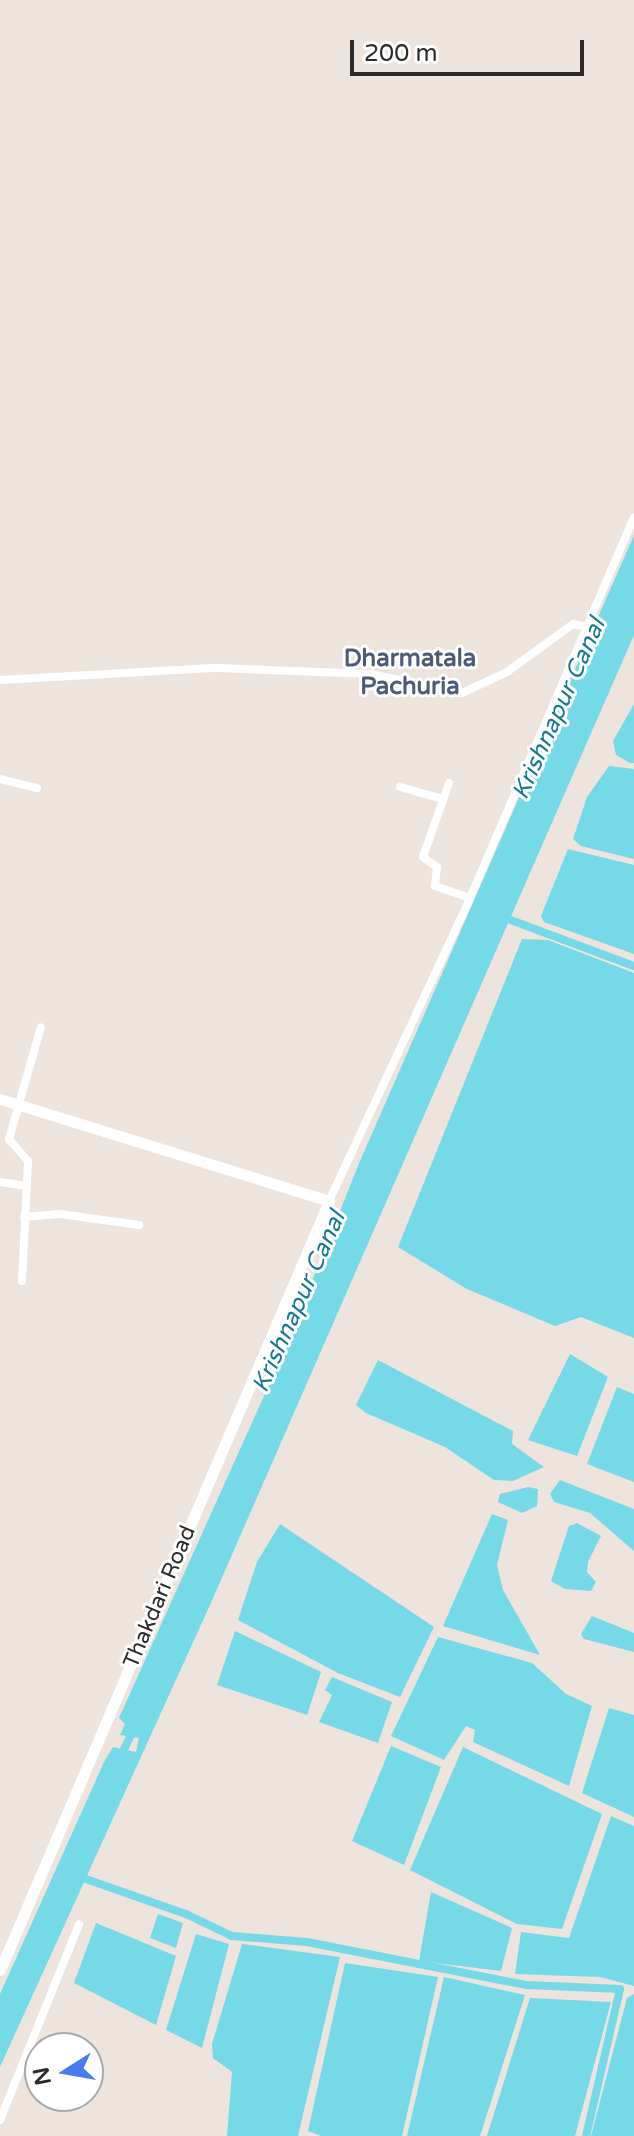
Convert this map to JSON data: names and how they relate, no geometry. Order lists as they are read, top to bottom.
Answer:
{
  "streets": {
    "street": ["Thakdari Road"]
  },
  "districts": ["Dharmatala Pachuria"],
  "water": ["Krishnapur Canal"],
  "scale_bar": "200 m",
  "north": "left"
}
